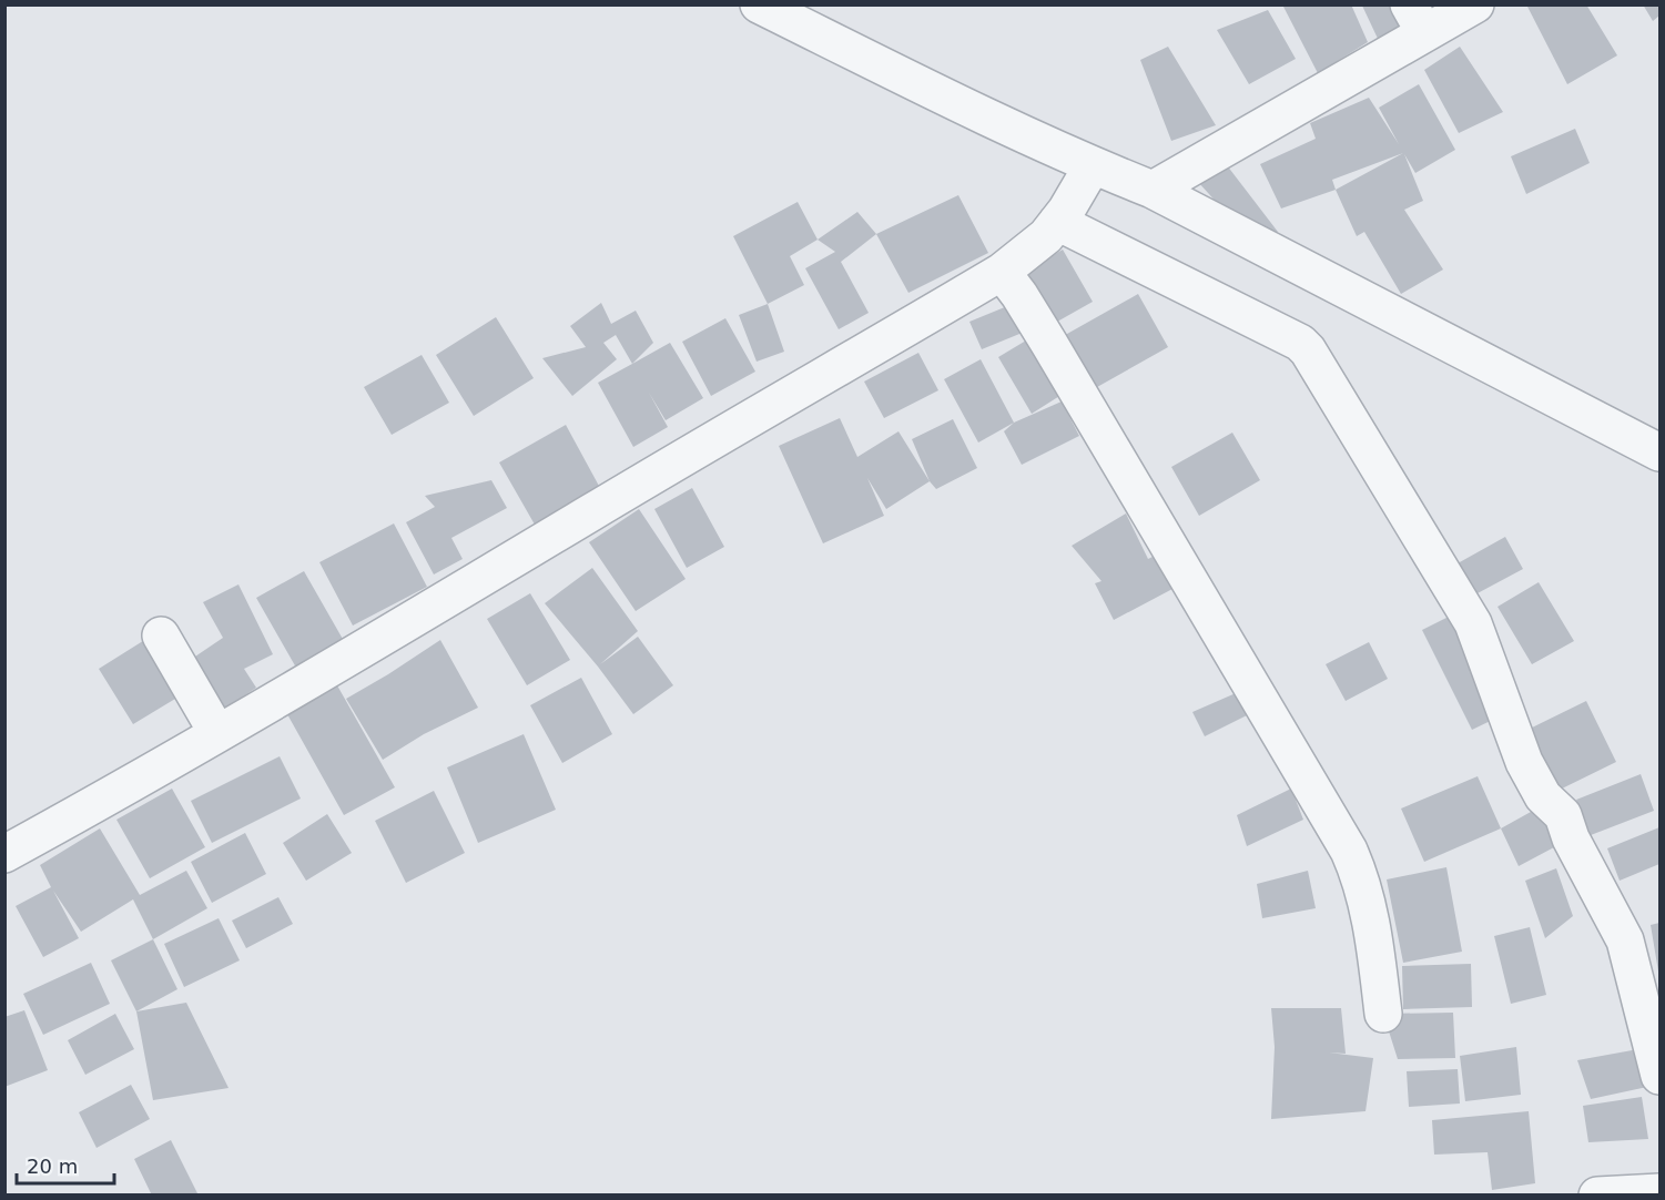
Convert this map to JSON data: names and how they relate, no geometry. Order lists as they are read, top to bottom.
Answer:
{
  "scale_bar": "20 m"
}
